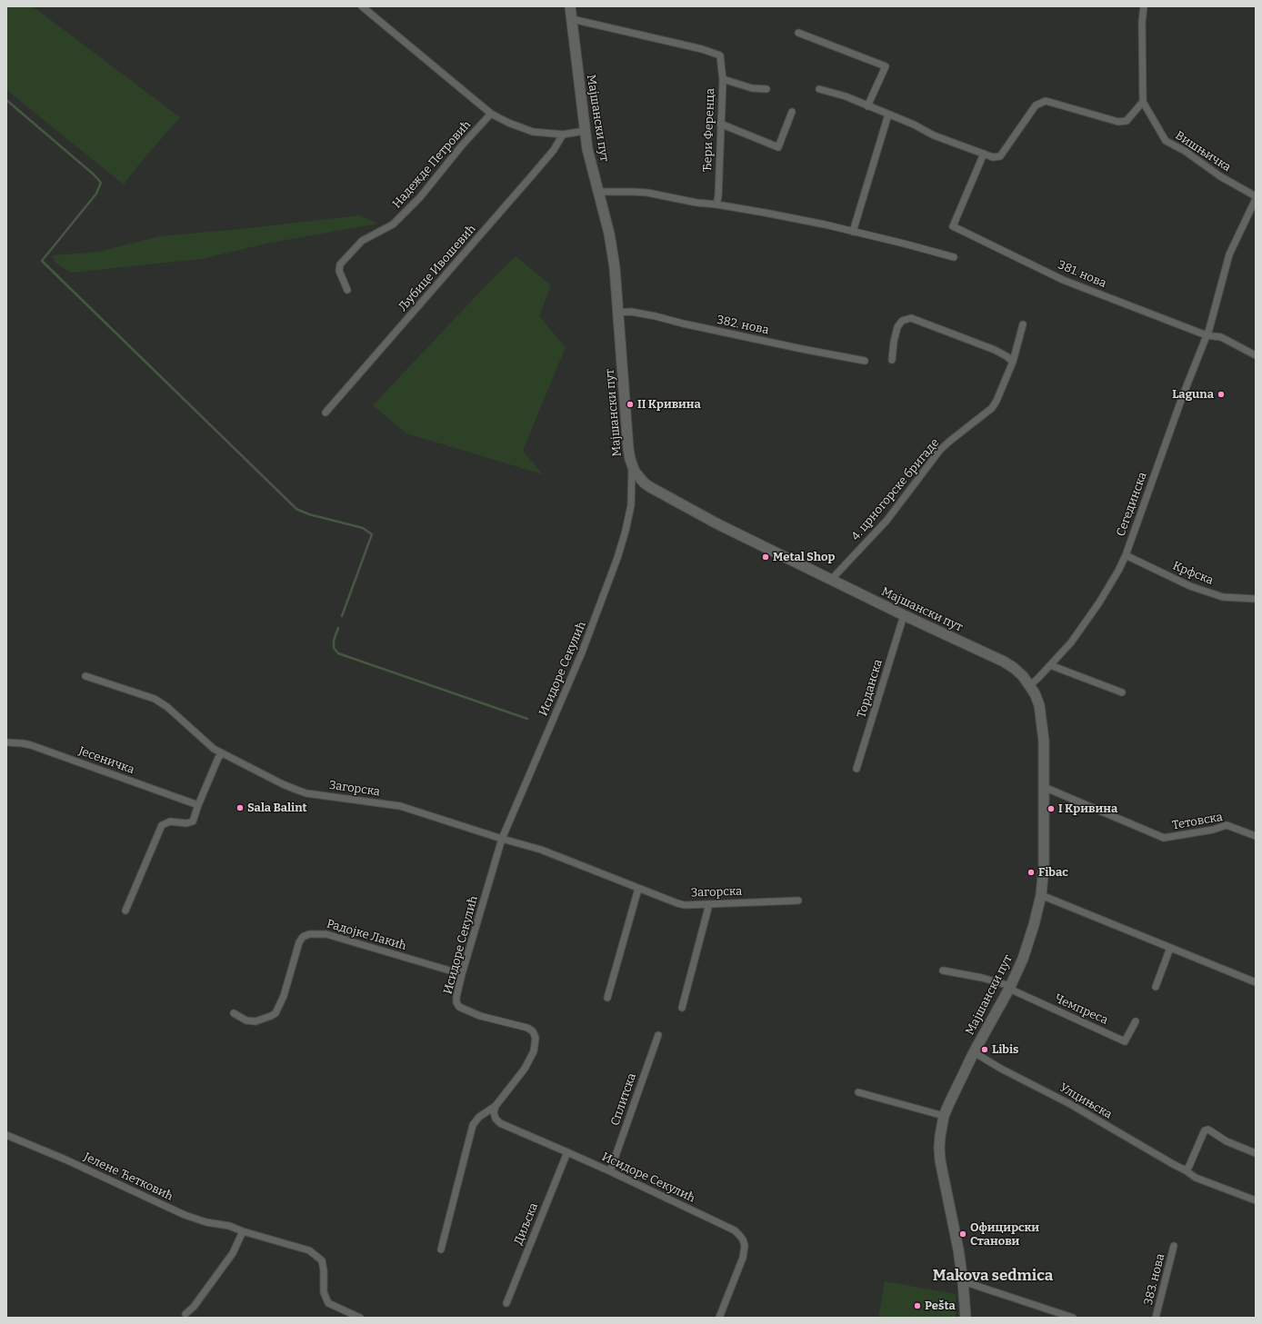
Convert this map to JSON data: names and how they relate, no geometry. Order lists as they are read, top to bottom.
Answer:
{
  "streets": {
    "street": [
      "Мајшански пут",
      "Ђери Ференца",
      "Вишњичка",
      "Надежде Петровић",
      "Љубице Ивошевић",
      "381. нова",
      "382. нова",
      "4. црногорске бригаде",
      "Сегединска",
      "Крфска",
      "Исидоре Секулић",
      "Торданска",
      "Јесеничка",
      "Загорска",
      "Тетовска",
      "Радојке Лакић",
      "Чемпреса",
      "Сплитска",
      "Улцињска",
      "Јелене Ћетковић",
      "Диљска",
      "383. нова"
    ]
  },
  "crossings": [
    ["Мајшански пут", "Ђери Ференца"],
    ["Мајшански пут", "382. нова"],
    ["Мајшански пут", "4. црногорске бригаде"],
    ["Мајшански пут", "Сегединска"],
    ["Мајшански пут", "Исидоре Секулић"],
    ["Мајшански пут", "Торданска"],
    ["Мајшански пут", "Тетовска"],
    ["Мајшански пут", "Чемпреса"],
    ["Мајшански пут", "Улцињска"],
    ["381. нова", "Сегединска"],
    ["Сегединска", "Крфска"],
    ["Исидоре Секулић", "Загорска"],
    ["Исидоре Секулић", "Радојке Лакић"],
    ["Исидоре Секулић", "Сплитска"],
    ["Исидоре Секулић", "Диљска"]
  ],
  "districts": ["Makova sedmica"],
  "places": [
    "Laguna",
    "II Кривина",
    "Metal Shop",
    "Sala Balint",
    "I Кривина",
    "Fibac",
    "Libis",
    "Официрски Станови",
    "Pešta"
  ]
}
